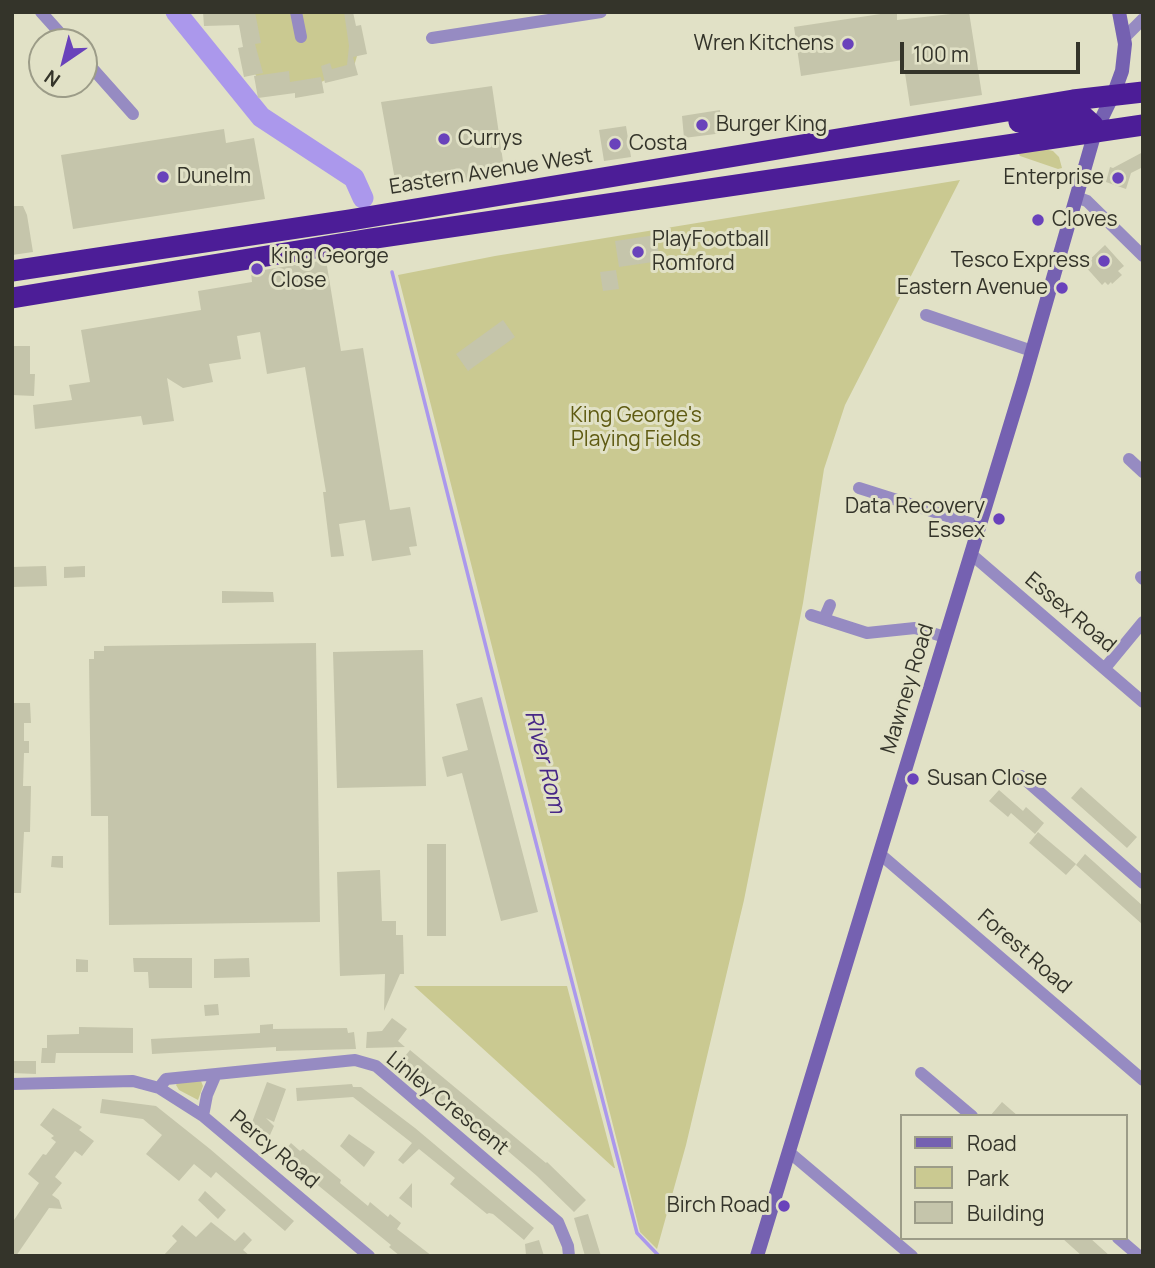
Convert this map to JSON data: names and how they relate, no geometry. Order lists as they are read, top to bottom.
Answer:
{
  "streets": {
    "highway": ["Eastern Avenue West"],
    "street": [
      "Essex Road",
      "Mawney Road",
      "Forest Road",
      "Linley Crescent",
      "Percy Road"
    ]
  },
  "crossings": [
    ["Eastern Avenue West", "Mawney Road"],
    ["Essex Road", "Mawney Road"],
    ["Mawney Road", "Forest Road"],
    ["Linley Crescent", "Percy Road"]
  ],
  "water": ["River Rom"],
  "parks": ["King George's Playing Fields"],
  "places": [
    "Wren Kitchens",
    "Burger King",
    "Currys",
    "Costa",
    "Dunelm",
    "Enterprise",
    "Cloves",
    "PlayFootball Romford",
    "Tesco Express",
    "King George Close",
    "Eastern Avenue",
    "Data Recovery Essex",
    "Susan Close",
    "Birch Road"
  ],
  "legend": ["Road", "Park", "Building"],
  "scale_bar": "100 m",
  "north": "bottom left"
}
